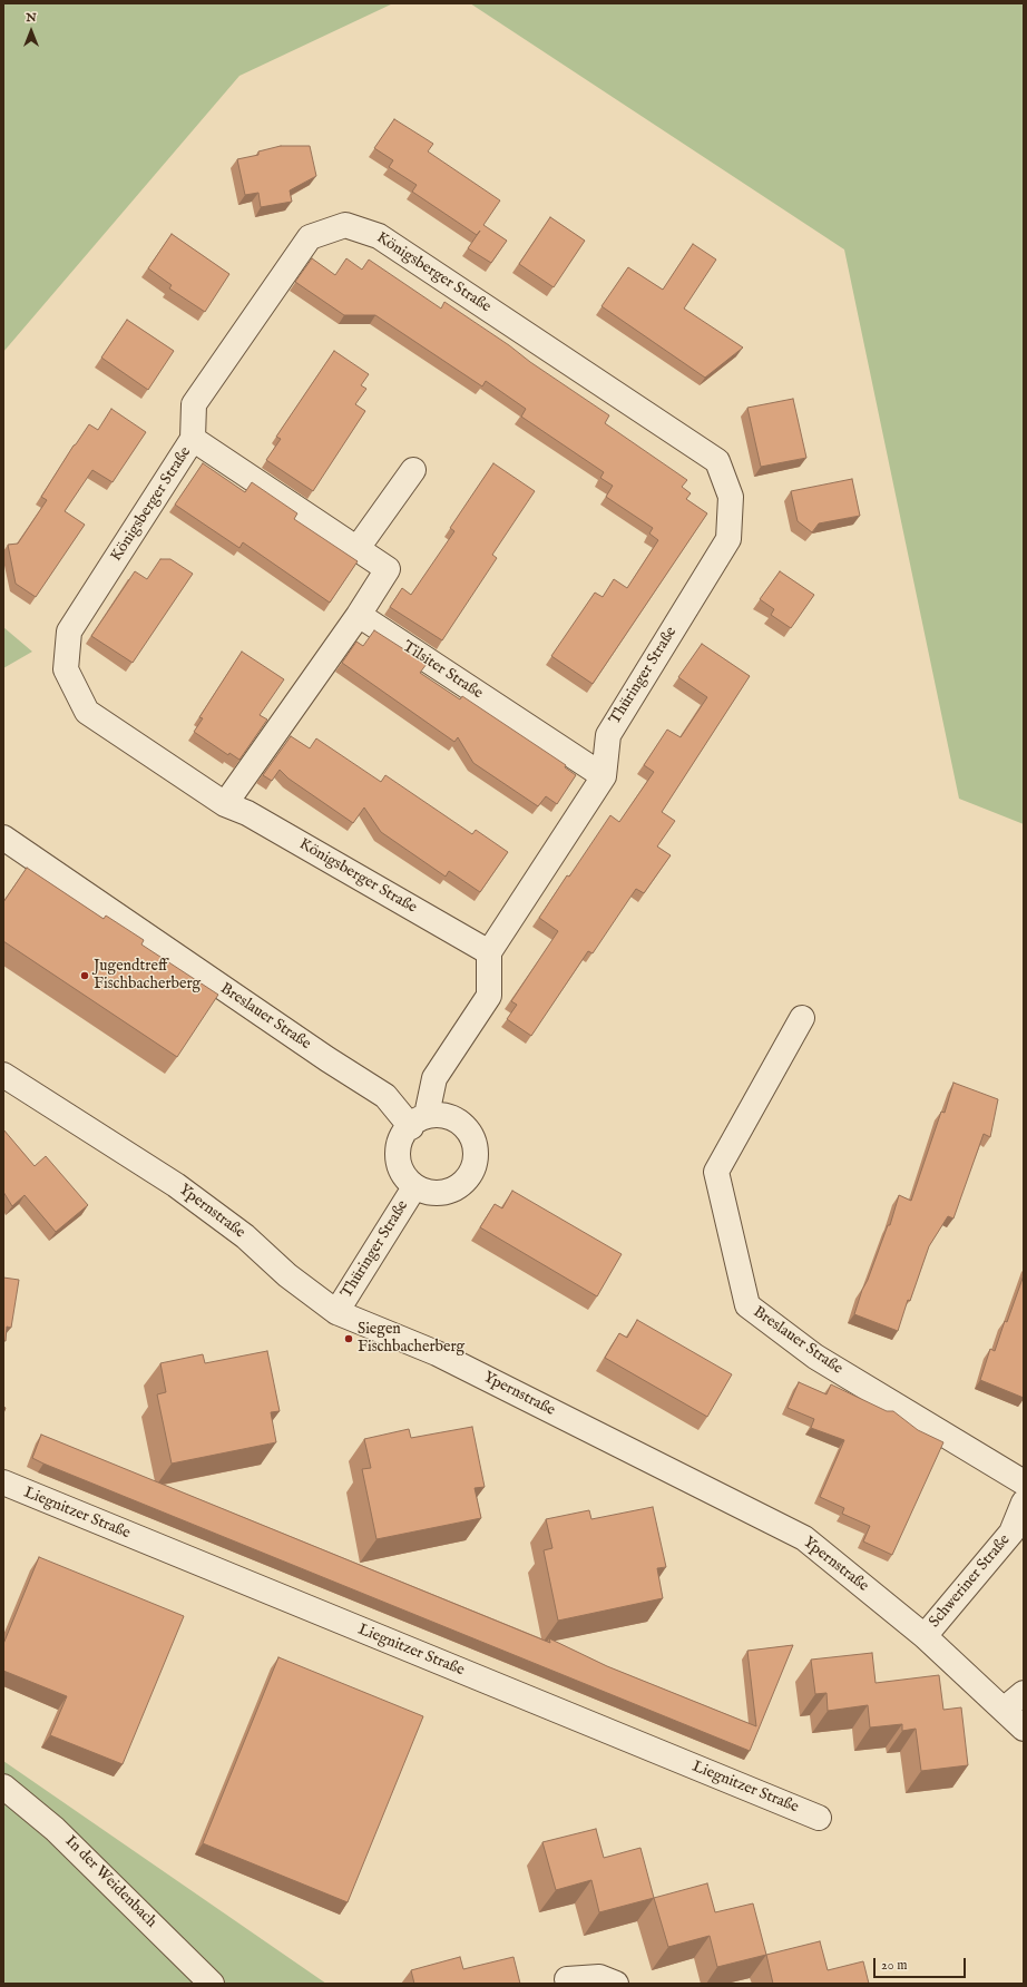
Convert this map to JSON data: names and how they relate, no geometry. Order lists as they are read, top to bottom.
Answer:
{
  "streets": {
    "street": [
      "Königsberger Straße",
      "Tilsiter Straße",
      "Thüringer Straße",
      "Breslauer Straße",
      "Ypernstraße",
      "Liegnitzer Straße",
      "Schweriner Straße",
      "In der Weidenbach"
    ]
  },
  "crossings": [
    ["Königsberger Straße", "Thüringer Straße"],
    ["Tilsiter Straße", "Thüringer Straße"],
    ["Thüringer Straße", "Breslauer Straße"],
    ["Thüringer Straße", "Ypernstraße"],
    ["Ypernstraße", "Schweriner Straße"]
  ],
  "places": ["Jugendtreff Fischbacherberg", "Siegen Fischbacherberg"],
  "scale_bar": "20 m",
  "north": "top"
}
